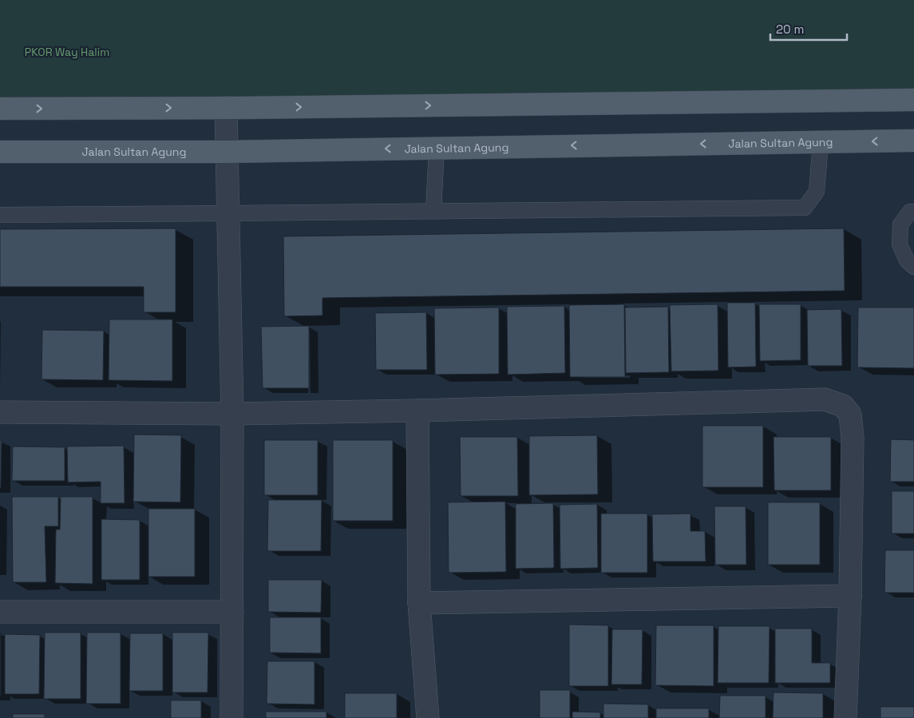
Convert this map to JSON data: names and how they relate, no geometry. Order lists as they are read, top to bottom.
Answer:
{
  "streets": {
    "main road": ["Jalan Sultan Agung"]
  },
  "parks": ["PKOR Way Halim"],
  "scale_bar": "20 m"
}
